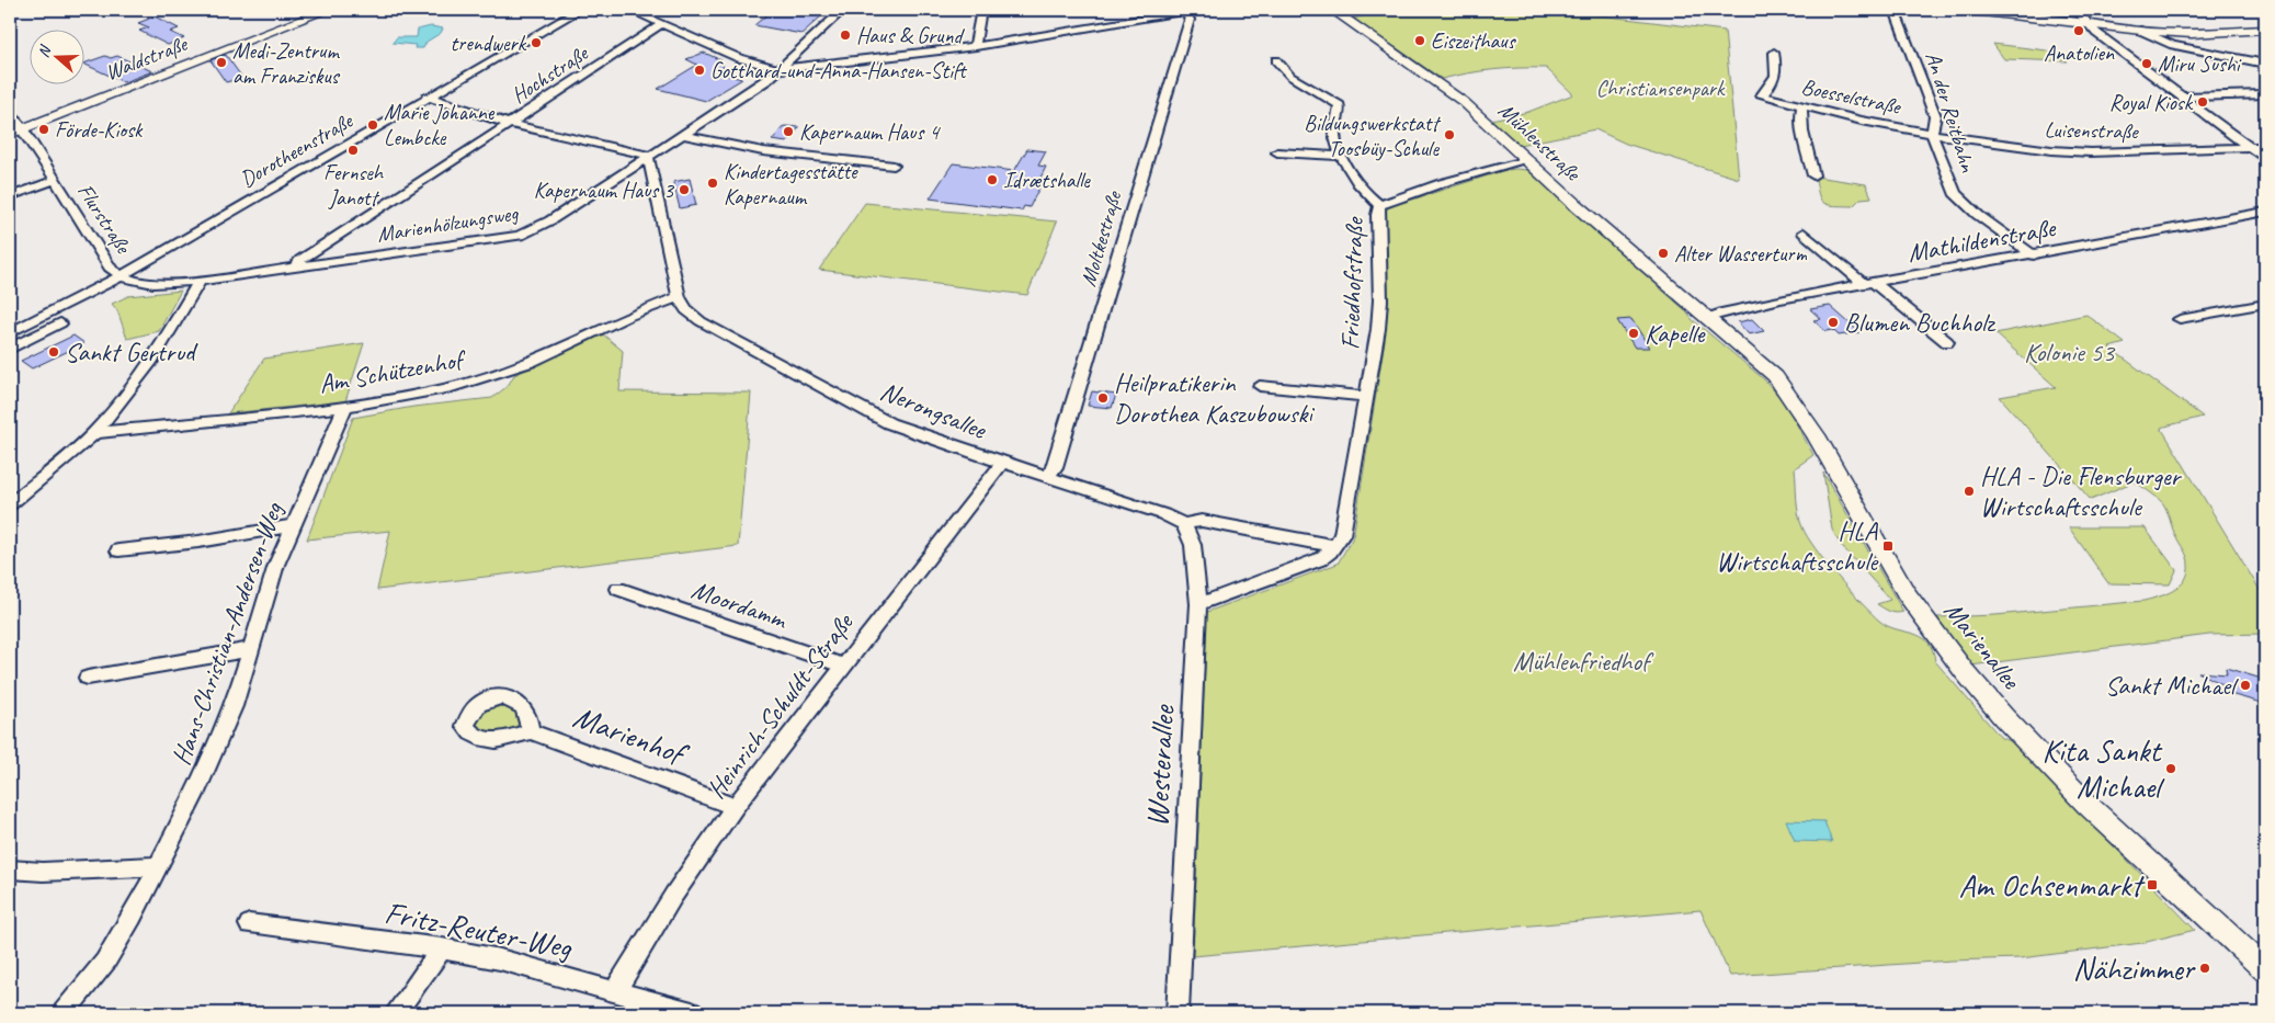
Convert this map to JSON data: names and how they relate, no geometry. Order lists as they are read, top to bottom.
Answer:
{
  "streets": {
    "main road": ["Waldstraße", "Mühlenstraße", "Marienallee"],
    "street": [
      "Hochstraße",
      "Boesselstraße",
      "An der Reitbahn",
      "Luisenstraße",
      "Dorotheenstraße",
      "Flurstraße",
      "Marienhölzungsweg",
      "Moltkestraße",
      "Mathildenstraße",
      "Friedhofstraße",
      "Am Schützenhof",
      "Nerongsallee",
      "Moordamm",
      "Hans-Christian-Andersen-Weg",
      "Heinrich-Schuldt-Straße",
      "Marienhof",
      "Westerallee",
      "Fritz-Reuter-Weg"
    ]
  },
  "crossings": [
    ["Waldstraße", "Flurstraße"],
    ["Hochstraße", "Marienhölzungsweg"],
    ["Boesselstraße", "An der Reitbahn"],
    ["Boesselstraße", "Luisenstraße"],
    ["An der Reitbahn", "Luisenstraße"],
    ["An der Reitbahn", "Mathildenstraße"],
    ["Mühlenstraße", "Mathildenstraße"],
    ["Mühlenstraße", "Friedhofstraße"],
    ["Mühlenstraße", "Marienallee"],
    ["Dorotheenstraße", "Flurstraße"],
    ["Dorotheenstraße", "Marienhölzungsweg"],
    ["Flurstraße", "Marienhölzungsweg"],
    ["Marienhölzungsweg", "Nerongsallee"],
    ["Moltkestraße", "Nerongsallee"],
    ["Mathildenstraße", "Marienallee"],
    ["Friedhofstraße", "Nerongsallee"],
    ["Friedhofstraße", "Westerallee"],
    ["Am Schützenhof", "Nerongsallee"],
    ["Am Schützenhof", "Hans-Christian-Andersen-Weg"],
    ["Nerongsallee", "Heinrich-Schuldt-Straße"],
    ["Nerongsallee", "Westerallee"],
    ["Moordamm", "Heinrich-Schuldt-Straße"],
    ["Heinrich-Schuldt-Straße", "Marienhof"],
    ["Heinrich-Schuldt-Straße", "Fritz-Reuter-Weg"]
  ],
  "parks": ["Christiansenpark", "Kolonie 53", "Mühlenfriedhof"],
  "places": {
    "other": [
      "Anatolien",
      "Haus & Grund",
      "Eiszeithaus",
      "trendwerk",
      "Medi-Zentrum am Franziskus",
      "Miru Sushi",
      "Gotthard-und-Anna-Hansen-Stift",
      "Royal Kiosk",
      "Marie Johanne Lembcke",
      "Förde-Kiosk",
      "Kapernaum Haus 4",
      "Bildungswerkstatt Toosbüy-Schule",
      "Fernseh Janott",
      "Idrætshalle",
      "Kindertagesstätte Kapernaum",
      "Kapernaum Haus 3",
      "Alter Wasserturm",
      "Blumen Buchholz",
      "Kapelle",
      "Sankt Gertrud",
      "Heilpratikerin Dorothea Kaszubowski",
      "HLA - Die Flensburger Wirtschaftsschule",
      "Sankt Michael",
      "Kita Sankt Michael",
      "Nähzimmer"
    ],
    "transit": ["HLA Wirtschaftsschule", "Am Ochsenmarkt"]
  },
  "north": "left"
}
